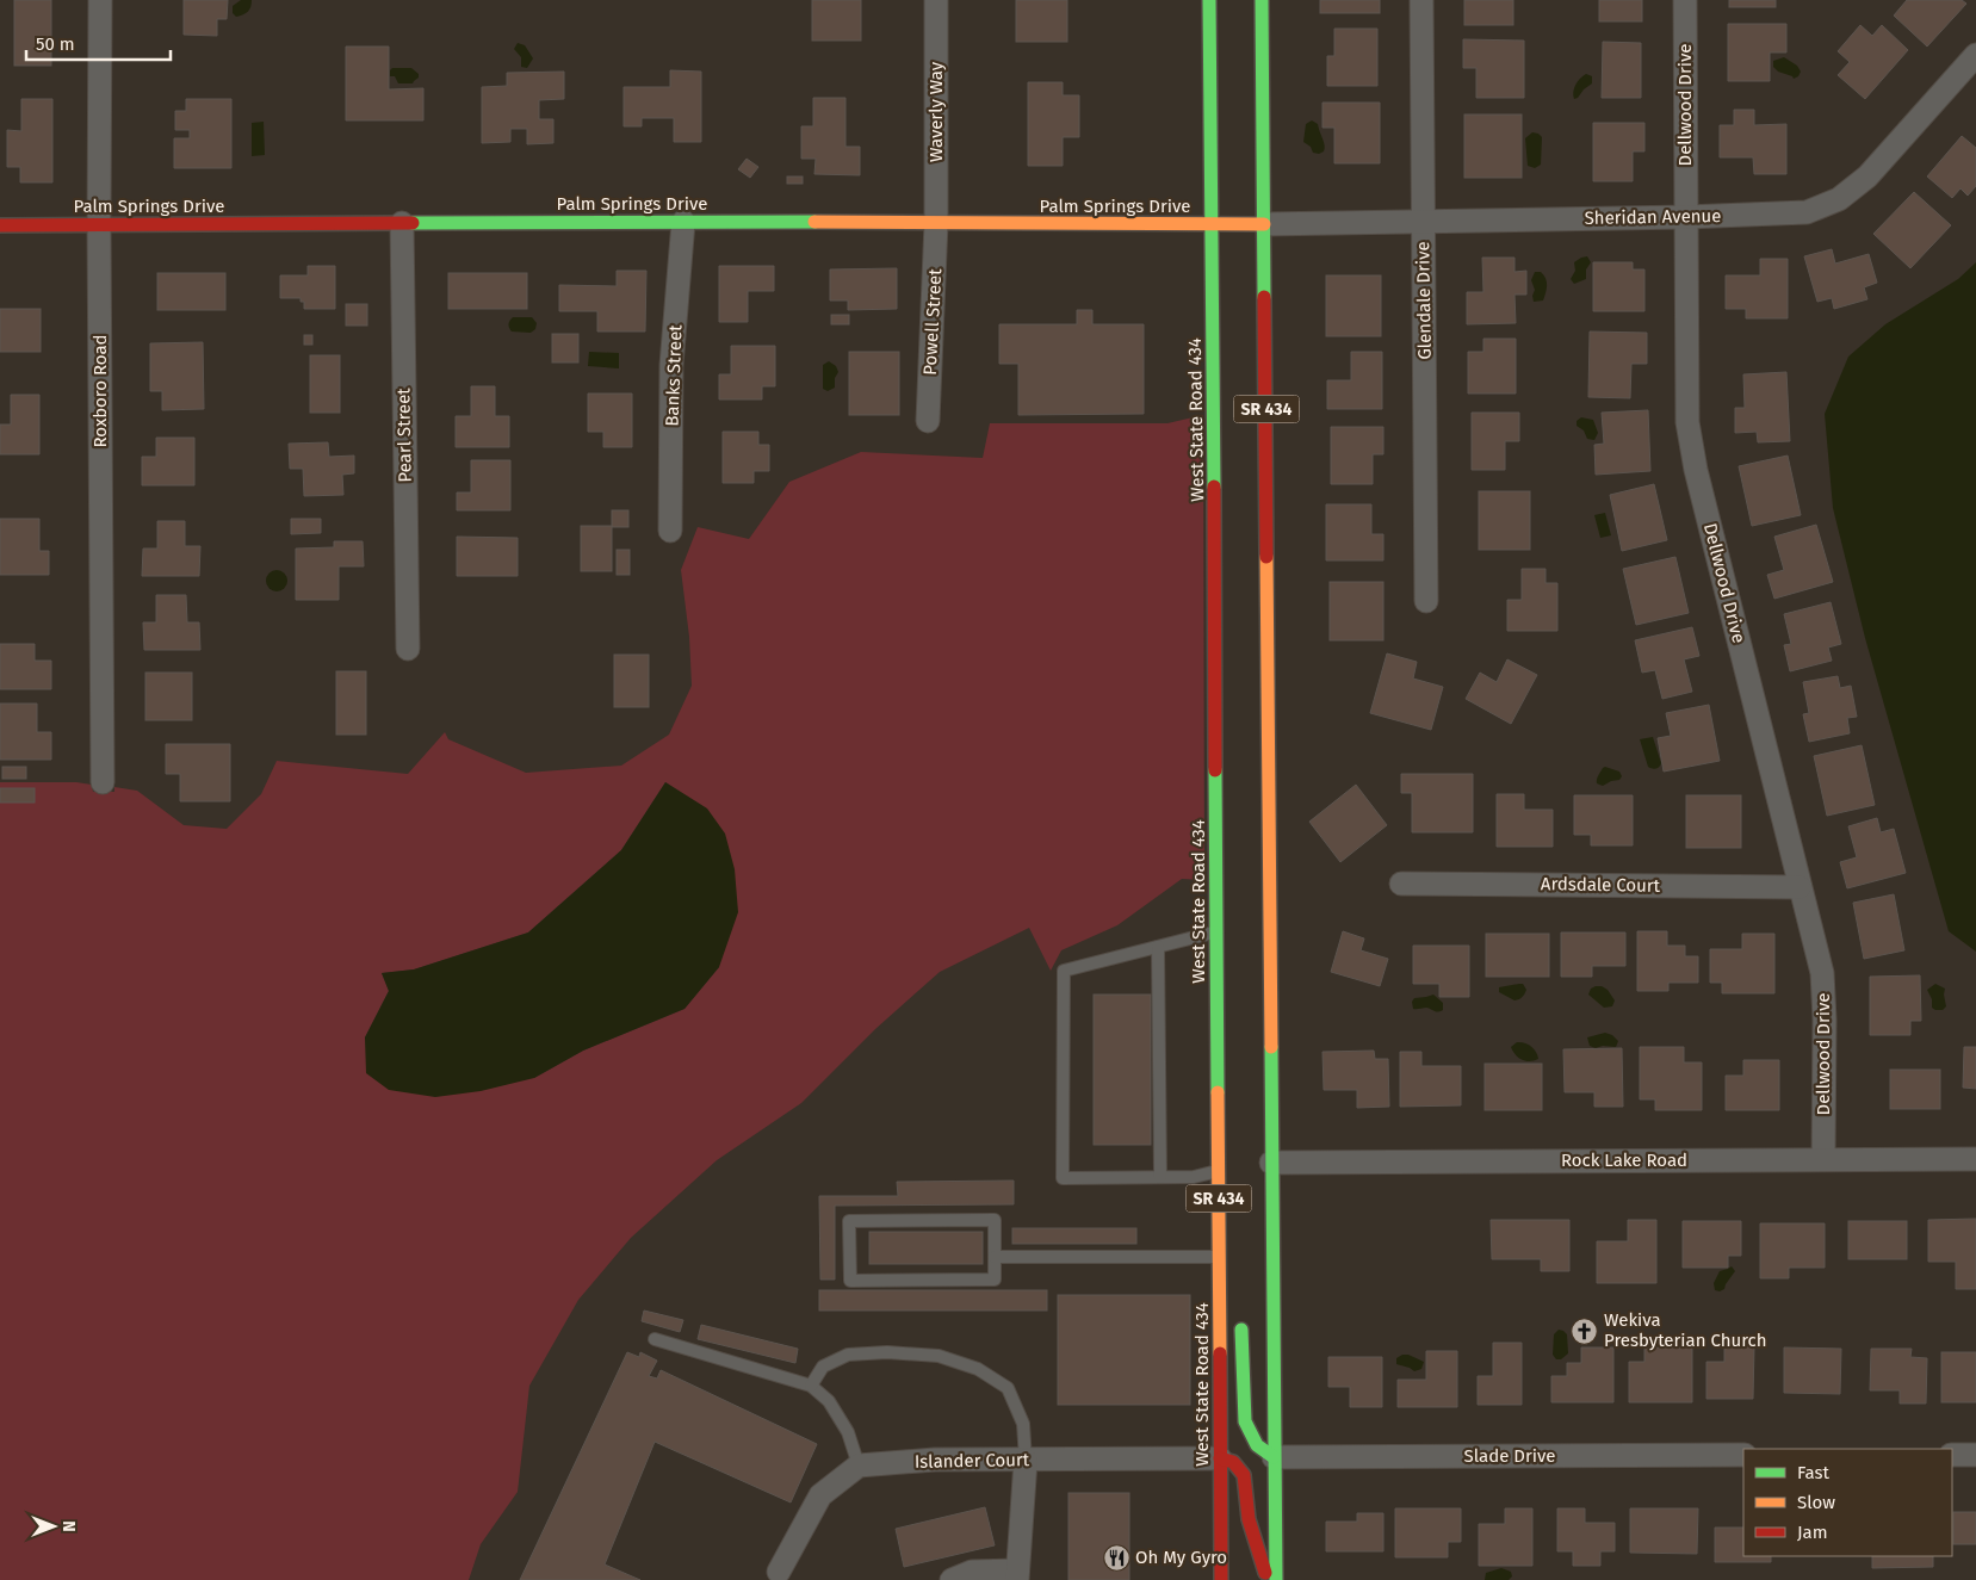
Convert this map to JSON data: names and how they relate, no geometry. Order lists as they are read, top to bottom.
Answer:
{
  "streets": {
    "main road": ["Palm Springs Drive", "SR 434", "West State Road 434"],
    "street": [
      "Dellwood Drive",
      "Waverly Way",
      "Sheridan Avenue",
      "Glendale Drive",
      "Powell Street",
      "Banks Street",
      "Roxboro Road",
      "Pearl Street",
      "Ardsdale Court",
      "Rock Lake Road",
      "Slade Drive",
      "Islander Court"
    ]
  },
  "crossings": [
    ["Dellwood Drive", "Sheridan Avenue"],
    ["Dellwood Drive", "Ardsdale Court"],
    ["Dellwood Drive", "Rock Lake Road"],
    ["Waverly Way", "Palm Springs Drive"],
    ["Waverly Way", "Powell Street"],
    ["Palm Springs Drive", "Sheridan Avenue"],
    ["Palm Springs Drive", "Powell Street"],
    ["Palm Springs Drive", "Banks Street"],
    ["Palm Springs Drive", "Roxboro Road"],
    ["Palm Springs Drive", "SR 434"],
    ["Palm Springs Drive", "West State Road 434"],
    ["Palm Springs Drive", "Pearl Street"],
    ["Sheridan Avenue", "Glendale Drive"],
    ["Sheridan Avenue", "SR 434"],
    ["SR 434", "West State Road 434"],
    ["SR 434", "Rock Lake Road"],
    ["SR 434", "Slade Drive"],
    ["West State Road 434", "Islander Court"]
  ],
  "places": {
    "church": ["Wekiva Presbyterian Church"],
    "restaurant": ["Oh My Gyro"]
  },
  "legend": ["Fast", "Slow", "Jam"],
  "scale_bar": "50 m",
  "north": "right"
}
